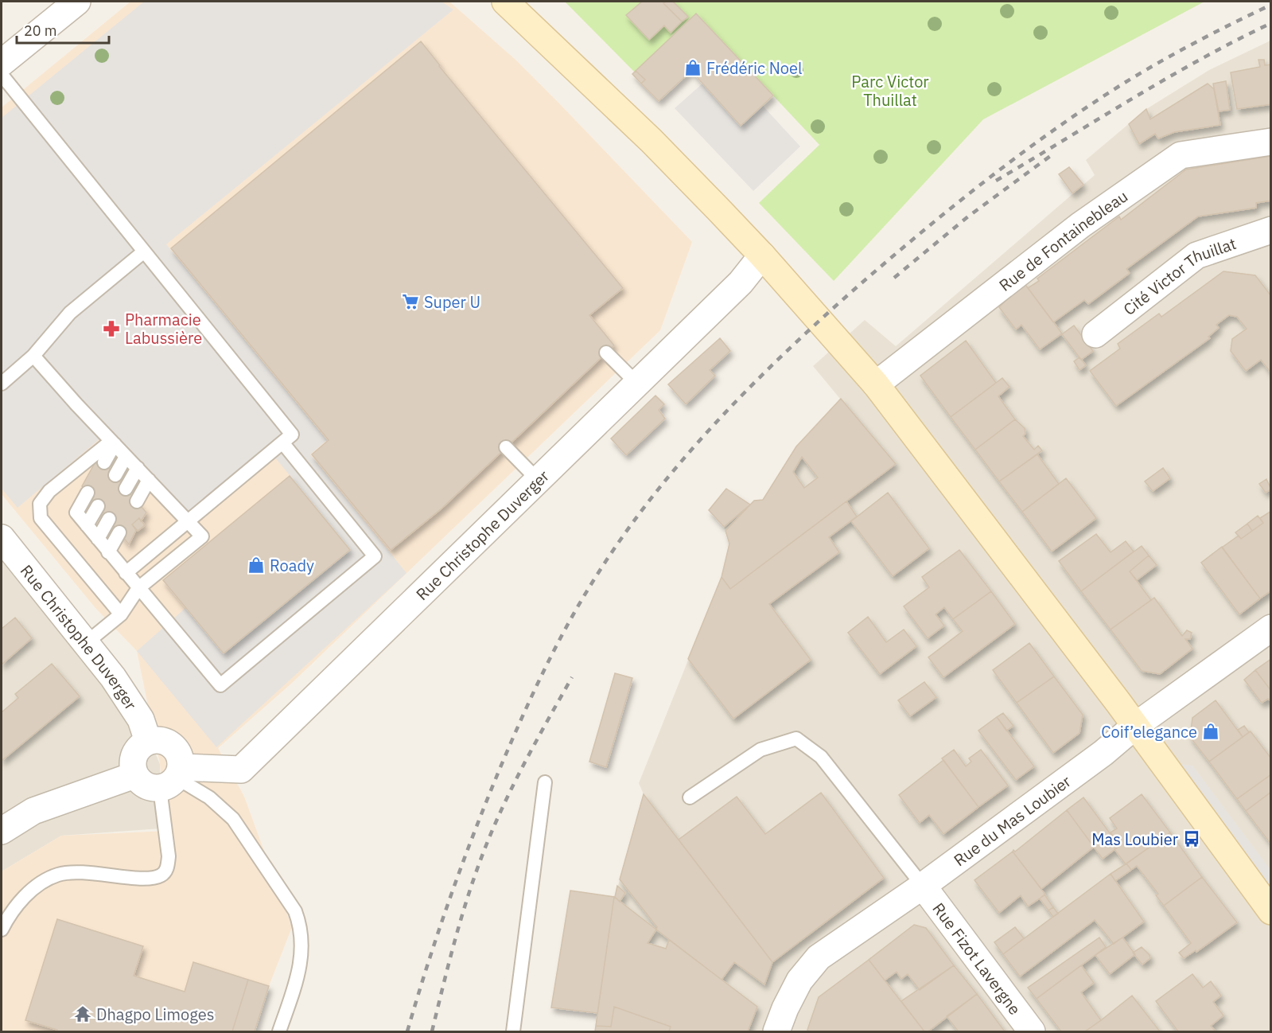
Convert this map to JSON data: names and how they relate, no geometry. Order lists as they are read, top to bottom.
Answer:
{
  "streets": {
    "street": [
      "Rue de Fontainebleau",
      "Cité Victor Thuillat",
      "Rue Christophe Duverger",
      "Rue du Mas Loubier",
      "Rue Fizot Lavergne"
    ]
  },
  "crossings": [
    ["Rue du Mas Loubier", "Rue Fizot Lavergne"]
  ],
  "parks": ["Parc Victor Thuillat"],
  "places": {
    "shop": ["Frédéric Noel", "Roady", "Coif’elegance"],
    "supermarket": ["Super U"],
    "pharmacy": ["Pharmacie Labussière"],
    "bus stop": ["Mas Loubier"],
    "temple": ["Dhagpo Limoges"]
  },
  "scale_bar": "20 m"
}
